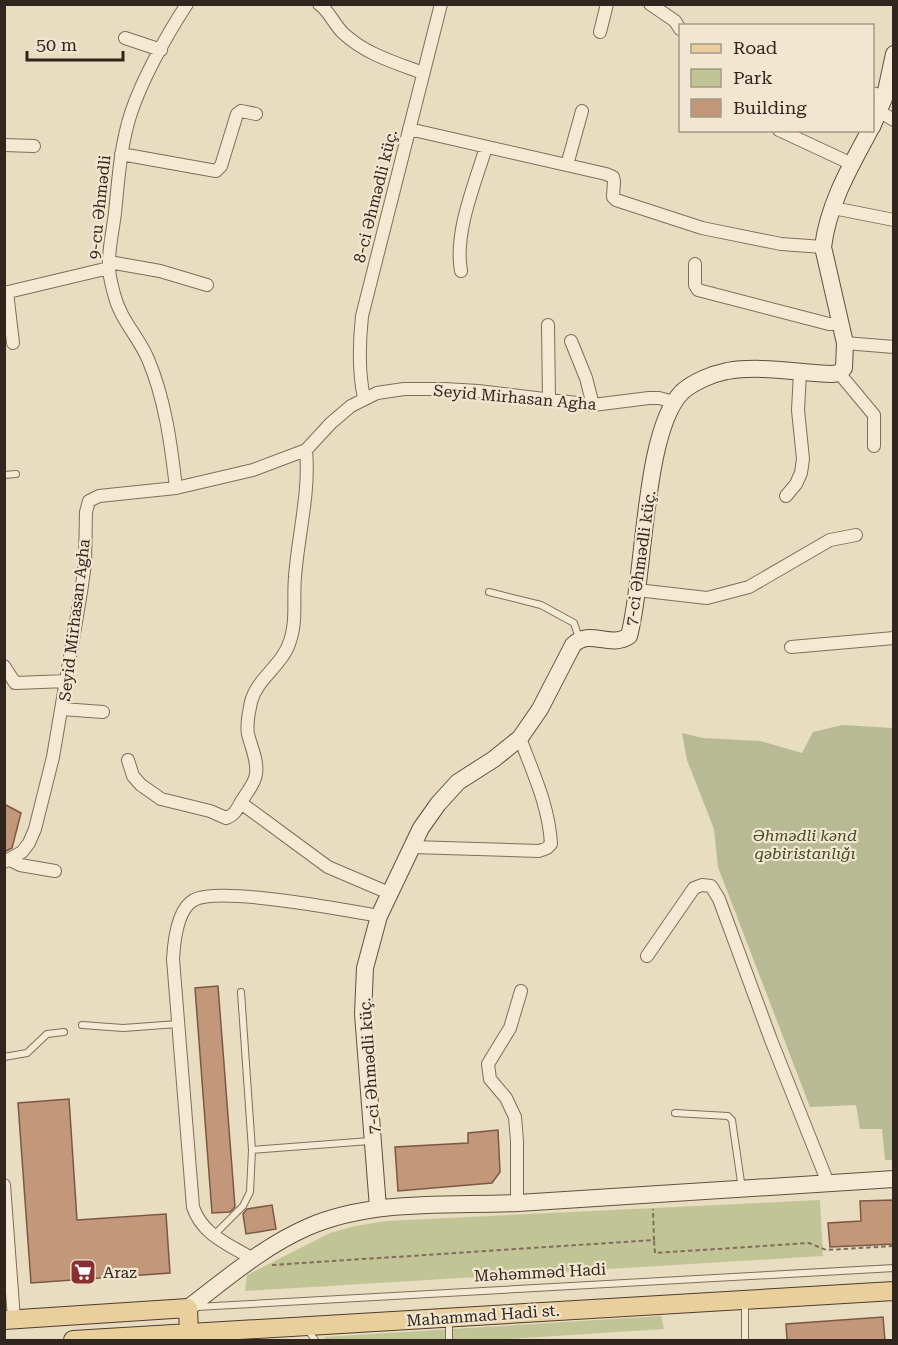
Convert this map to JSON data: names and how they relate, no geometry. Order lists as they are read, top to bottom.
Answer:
{
  "streets": {
    "main road": ["Mahammad Hadi st."],
    "street": [
      "8-ci Əhmədli küç.",
      "9-cu Əhmədli",
      "Seyid Mirhasan Agha",
      "7-ci Əhmədli küç."
    ],
    "lane": ["Məhəmməd Hadi"]
  },
  "crossings": [
    ["8-ci Əhmədli küç.", "Seyid Mirhasan Agha"],
    ["9-cu Əhmədli", "Seyid Mirhasan Agha"],
    ["Seyid Mirhasan Agha", "7-ci Əhmədli küç."]
  ],
  "parks": ["Əhmədli kənd qəbiristanlığı"],
  "places": {
    "supermarket": ["Araz"]
  },
  "legend": ["Road", "Park", "Building"],
  "scale_bar": "50 m"
}
